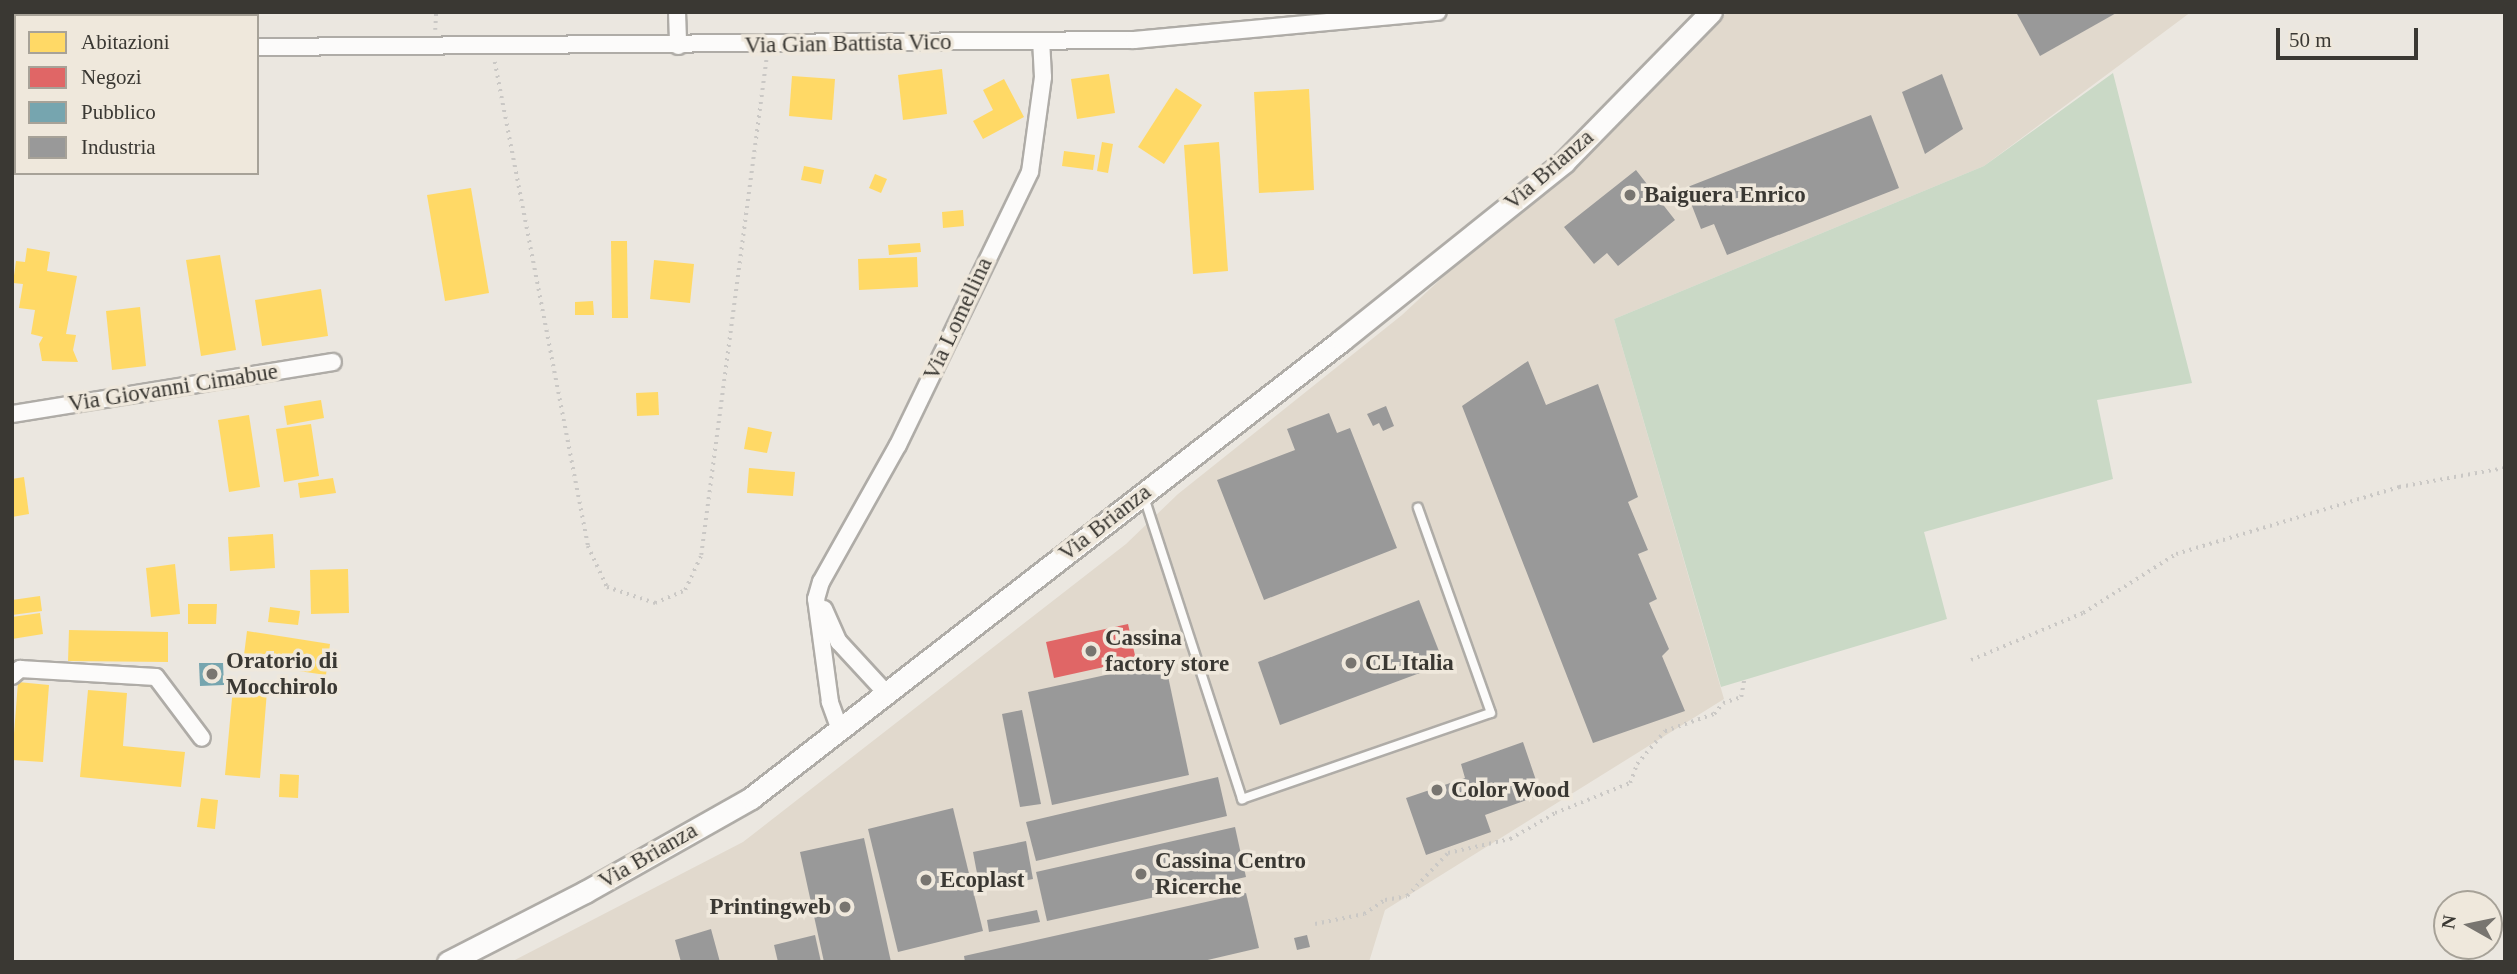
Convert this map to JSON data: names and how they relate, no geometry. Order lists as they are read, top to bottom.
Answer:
{
  "streets": {
    "street": [
      "Via Gian Battista Vico",
      "Via Brianza",
      "Via Lomellina",
      "Via Giovanni Cimabue"
    ]
  },
  "crossings": [
    ["Via Gian Battista Vico", "Via Lomellina"],
    ["Via Brianza", "Via Lomellina"]
  ],
  "places": [
    "Baiguera Enrico",
    "Cassina factory store",
    "CL Italia",
    "Oratorio di Mocchirolo",
    "Color Wood",
    "Cassina Centro Ricerche",
    "Ecoplast",
    "Printingweb"
  ],
  "legend": [
    "Abitazioni",
    "Negozi",
    "Pubblico",
    "Industria"
  ],
  "scale_bar": "50 m",
  "north": "left"
}
